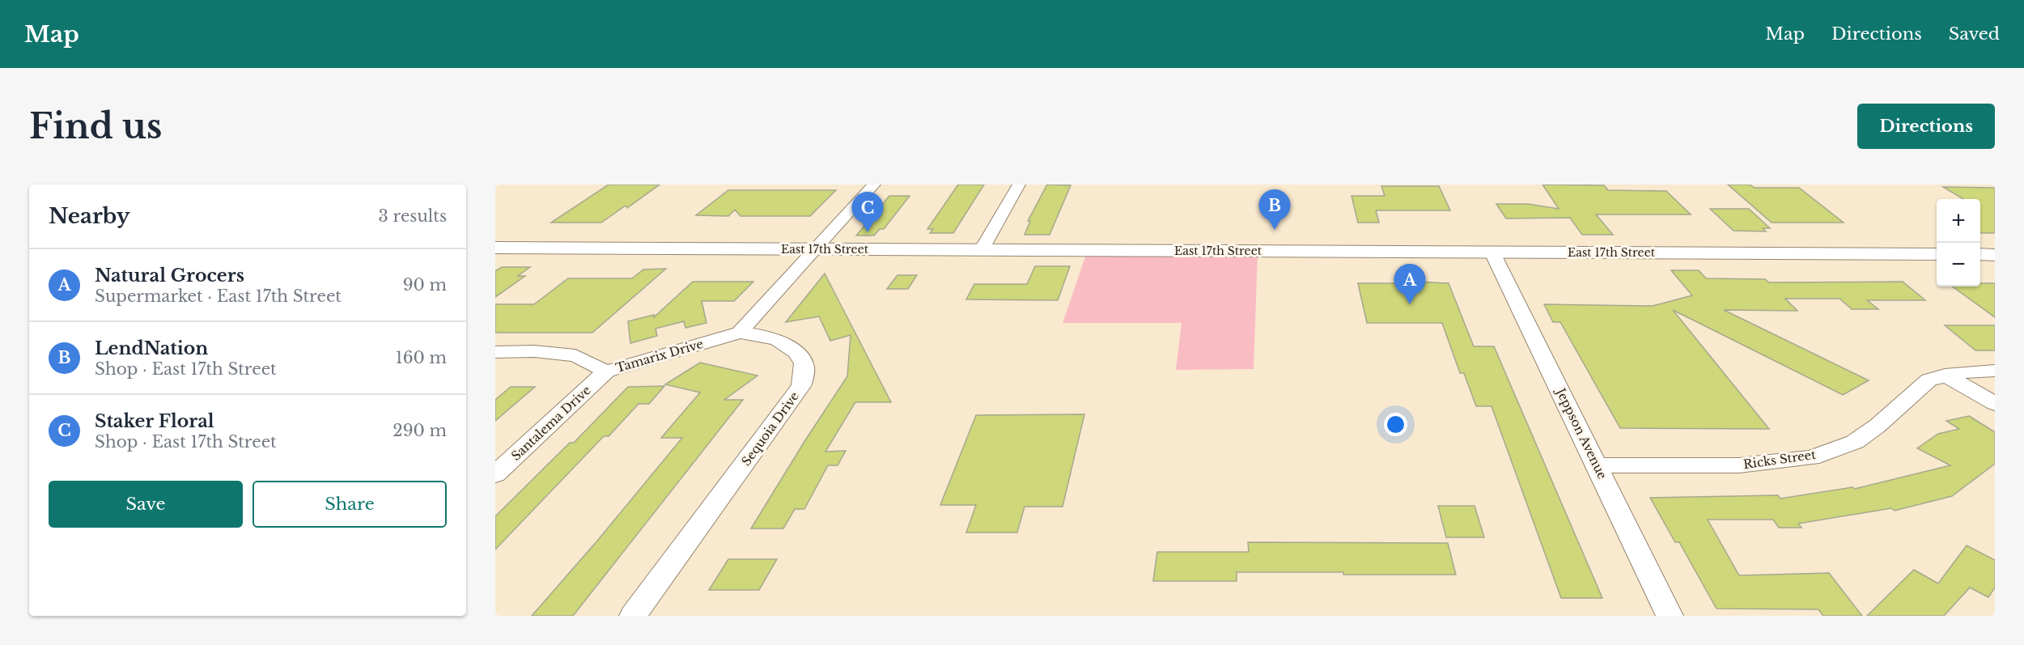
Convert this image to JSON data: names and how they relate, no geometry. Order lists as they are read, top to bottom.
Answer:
{
  "streets": {
    "main road": ["East 17th Street"],
    "street": [
      "Tamarix Drive",
      "Santalema Drive",
      "Sequoia Drive",
      "Jeppson Avenue",
      "Ricks Street"
    ]
  },
  "crossings": [
    ["East 17th Street", "Jeppson Avenue"],
    ["Tamarix Drive", "Santalema Drive"],
    ["Tamarix Drive", "Sequoia Drive"],
    ["Jeppson Avenue", "Ricks Street"]
  ],
  "page": {
    "header": "Map",
    "nav": ["Map", "Directions", "Saved"],
    "buttons": [
      "Directions",
      ["Save", "Share"]
    ],
    "title": "Find us",
    "heading": ["Nearby", "3 results"],
    "pins": ["B", "C", "A"],
    "map_buttons": ["+", "−"],
    "list": [
      {
        "mark": "A",
        "name": "Natural Grocers",
        "note": "Supermarket · East 17th Street",
        "value": "90 m"
      },
      {
        "mark": "B",
        "name": "LendNation",
        "note": "Shop · East 17th Street",
        "value": "160 m"
      },
      {
        "mark": "C",
        "name": "Staker Floral",
        "note": "Shop · East 17th Street",
        "value": "290 m"
      }
    ]
  }
}
